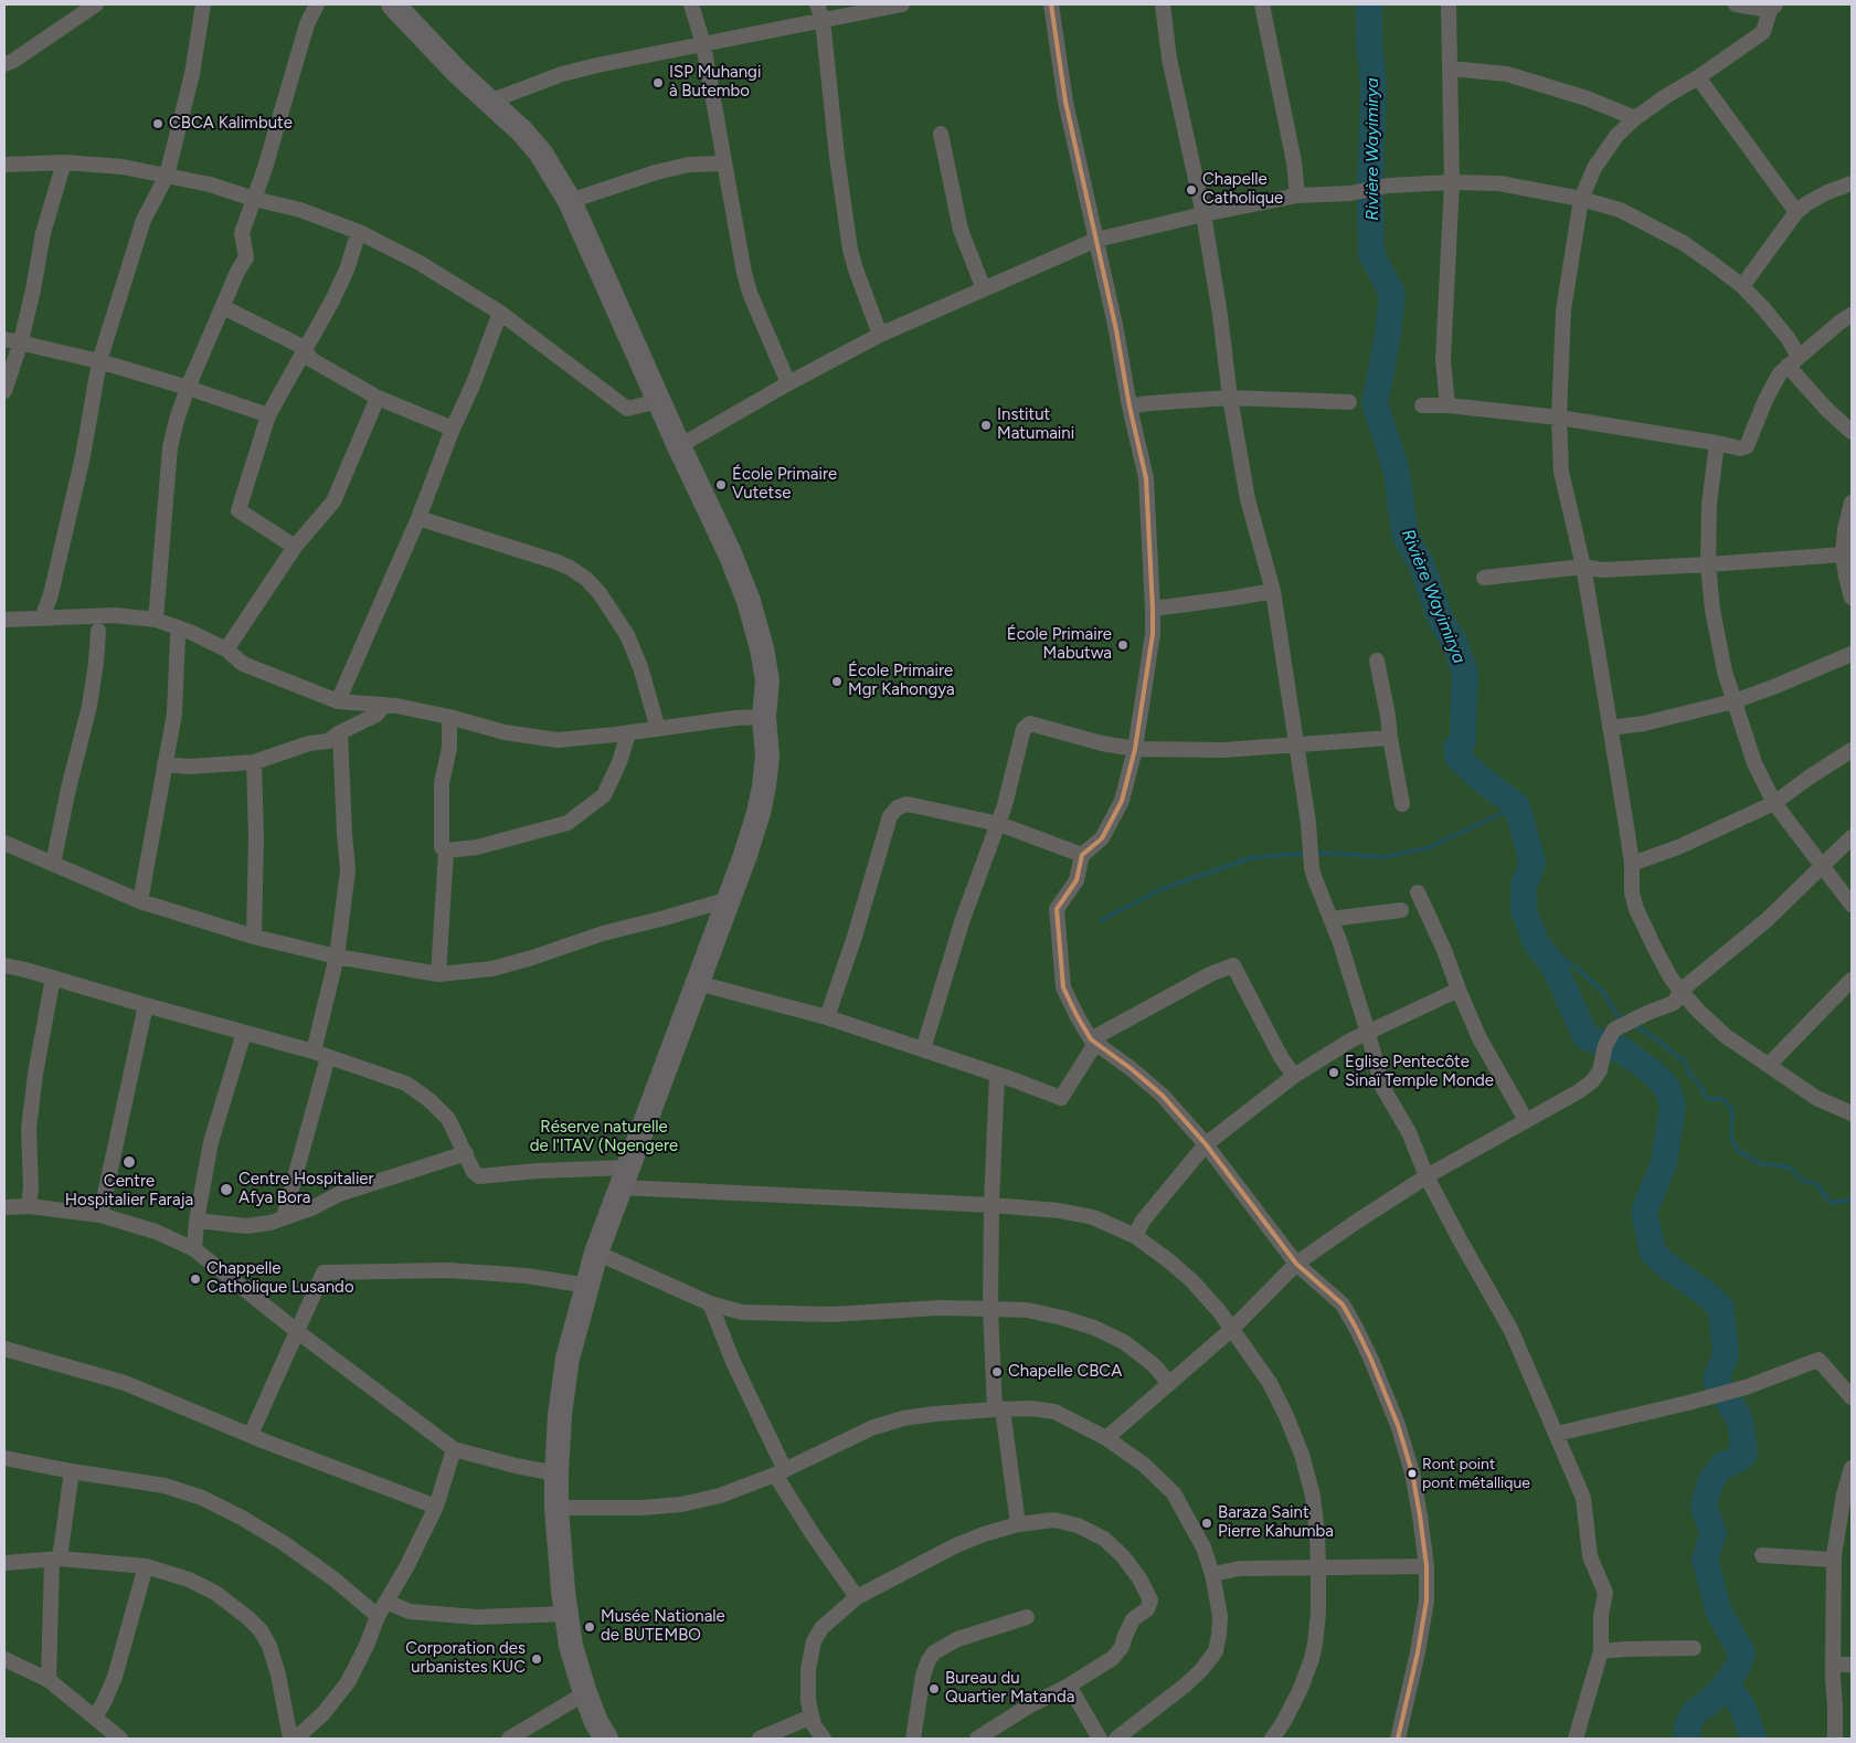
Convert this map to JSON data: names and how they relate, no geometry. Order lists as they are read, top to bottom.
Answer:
{
  "water": ["Rivière Wayimirya"],
  "parks": ["Réserve naturelle de l'ITAV (Ngengere"],
  "places": [
    "ISP Muhangi à Butembo",
    "CBCA Kalimbute",
    "Chapelle Catholique",
    "Institut Matumaini",
    "École Primaire Vutetse",
    "École Primaire Mabutwa",
    "École Primaire Mgr Kahongya",
    "Eglise Pentecôte Sinaï Temple Monde",
    "Centre Hospitalier Faraja",
    "Centre Hospitalier Afya Bora",
    "Chappelle Catholique Lusando",
    "Chapelle CBCA",
    "Ront point pont métallique",
    "Baraza Saint Pierre Kahumba",
    "Musée Nationale de BUTEMBO",
    "Corporation des urbanistes KUC",
    "Bureau du Quartier Matanda"
  ]
}
